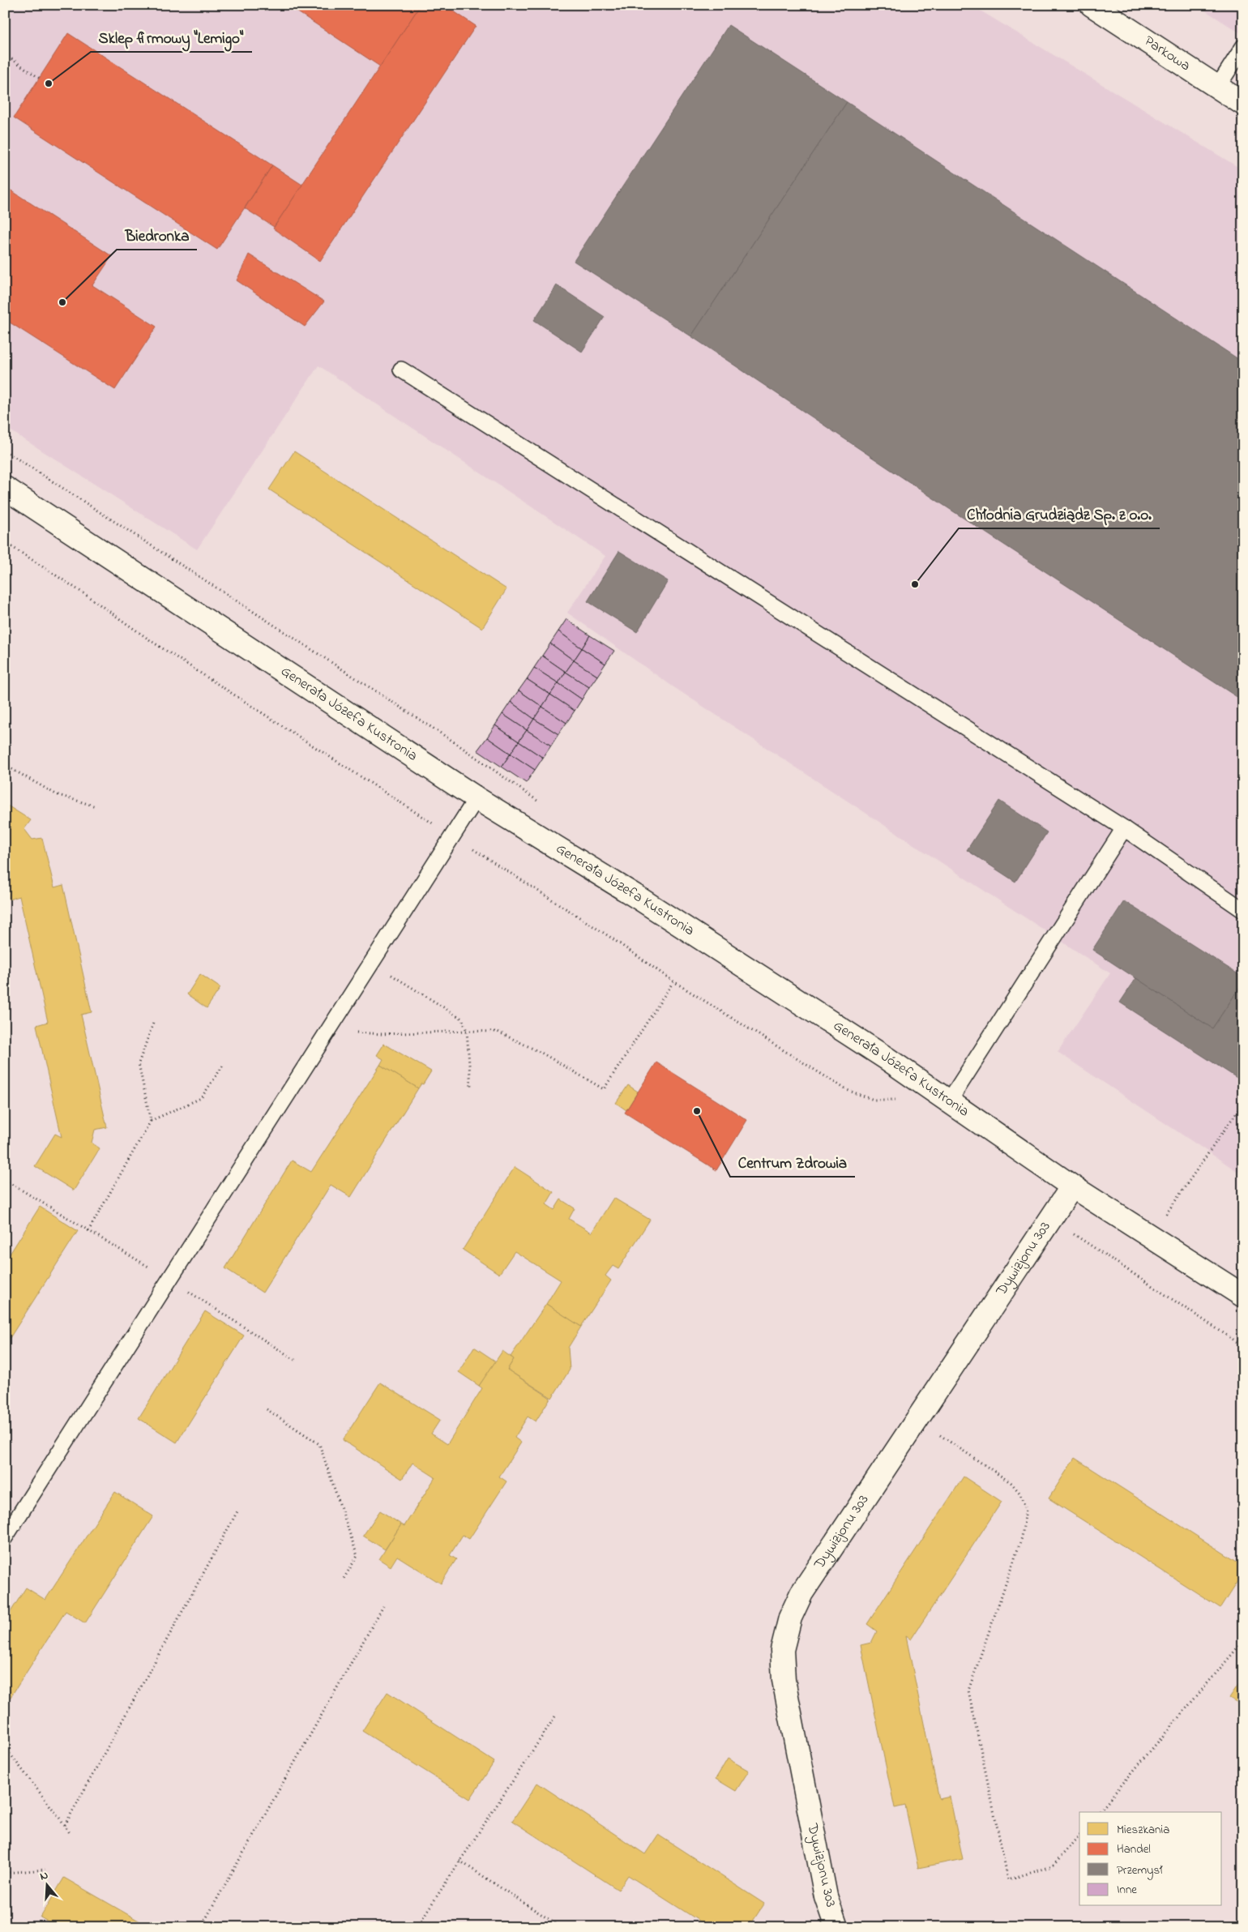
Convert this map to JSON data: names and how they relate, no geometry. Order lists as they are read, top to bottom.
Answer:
{
  "streets": {
    "street": ["Parkowa", "Generała Józefa Kustronia", "Dywizjonu 303"]
  },
  "crossings": [
    ["Generała Józefa Kustronia", "Dywizjonu 303"]
  ],
  "places": [
    "Sklep firmowy \"Lemigo\"",
    "Biedronka",
    "Chłodnia Grudziądz Sp. z o.o.",
    "Centrum Zdrowia"
  ],
  "legend": [
    "Mieszkania",
    "Handel",
    "Przemysł",
    "Inne"
  ],
  "north": "top"
}
